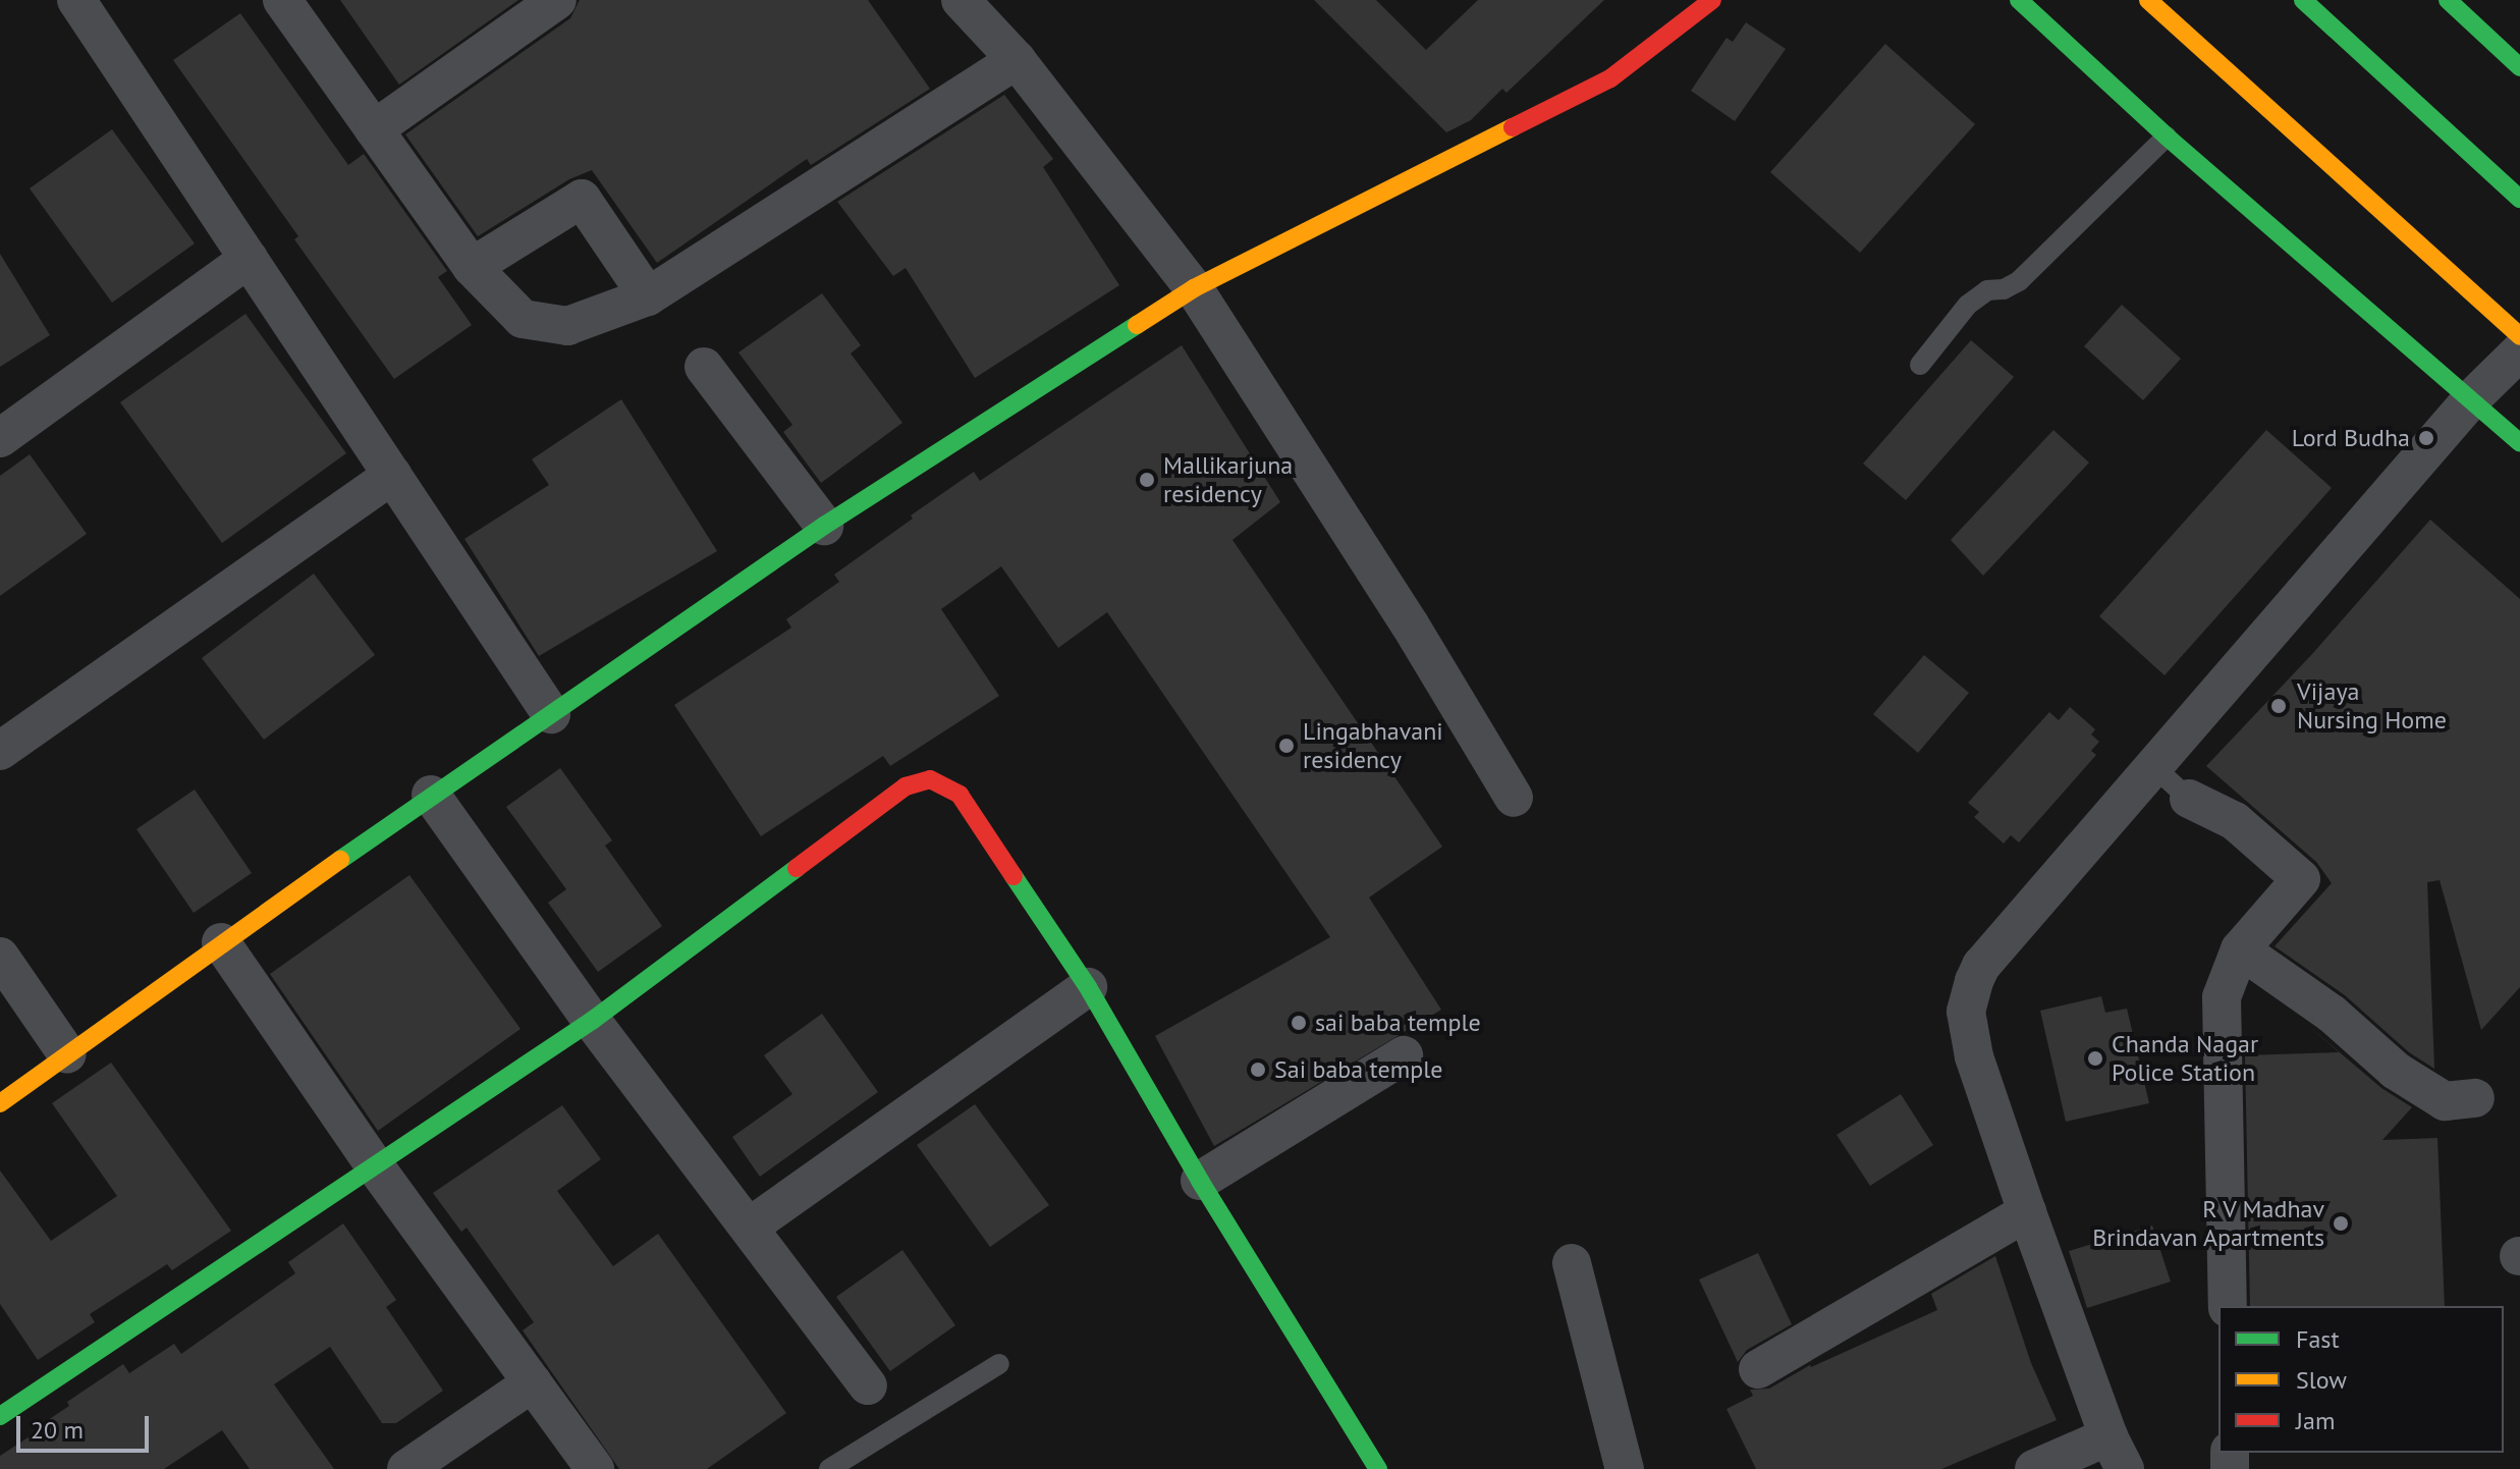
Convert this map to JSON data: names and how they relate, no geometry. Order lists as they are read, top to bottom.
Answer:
{
  "places": [
    "Lord Budha",
    "Mallikarjuna residency",
    "Vijaya Nursing Home",
    "Lingabhavani residency",
    "sai baba temple",
    "Chanda Nagar Police Station",
    "Sai baba temple",
    "R V Madhav Brindavan Apartments"
  ],
  "legend": ["Fast", "Slow", "Jam"],
  "scale_bar": "20 m"
}
